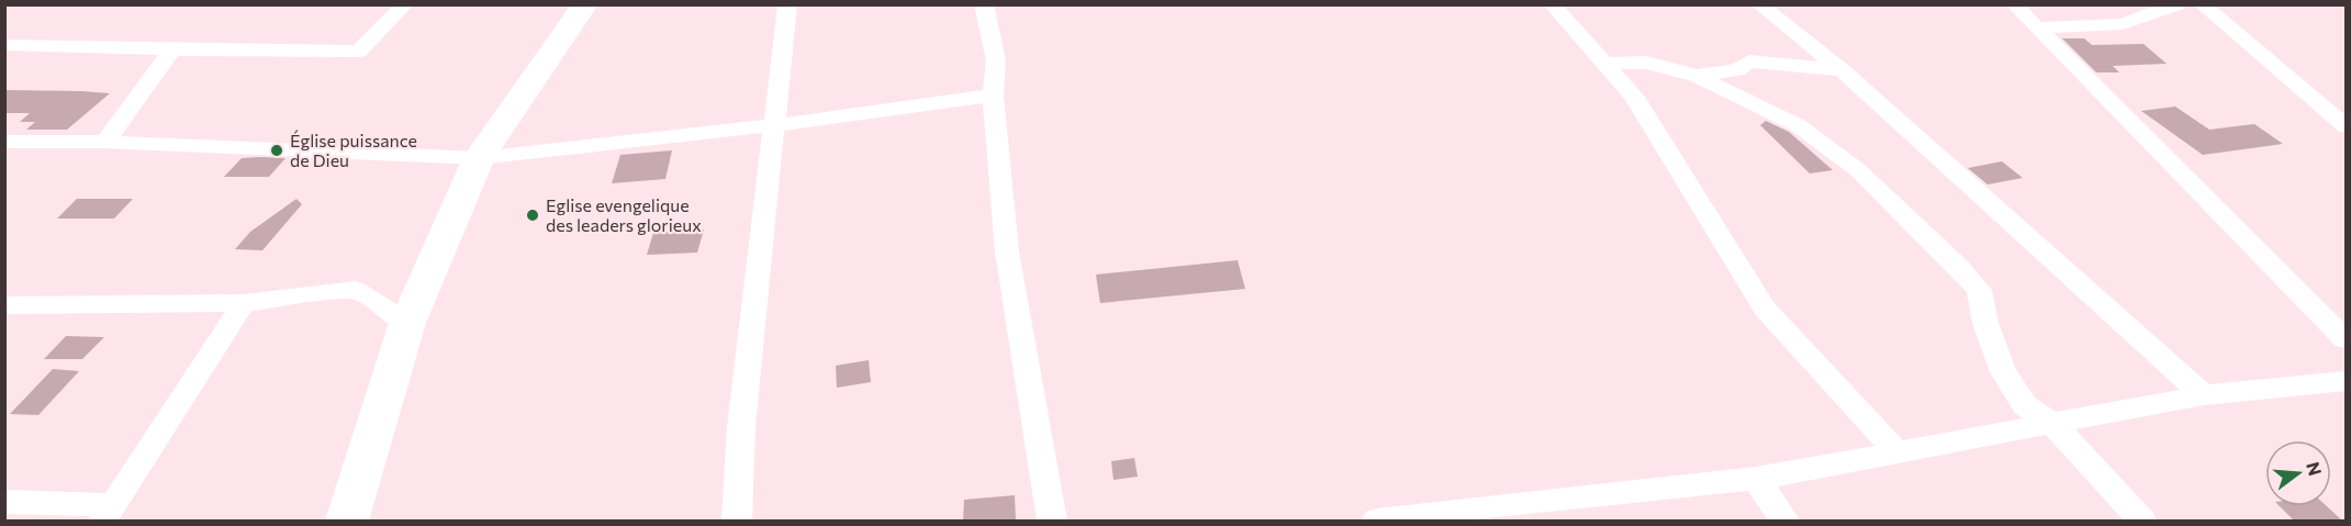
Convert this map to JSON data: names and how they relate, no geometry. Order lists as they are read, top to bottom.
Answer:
{
  "places": ["Église puissance de Dieu", "Eglise evengelique des leaders glorieux"],
  "north": "right"
}
